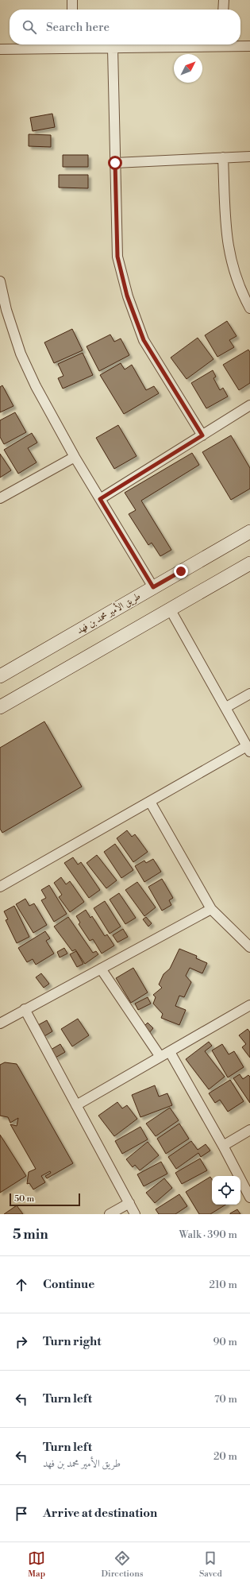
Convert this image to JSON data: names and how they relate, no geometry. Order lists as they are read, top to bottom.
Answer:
{
  "streets": {
    "street": ["طريق الأمير محمد بن فهد"]
  },
  "scale_bar": "50 m",
  "north": "top right",
  "page": {
    "search": "Search here",
    "scale": "50 m",
    "heading": ["5 min", "Walk · 390 m"],
    "list": [
      ["Continue", "210 m"],
      ["Turn right", "90 m"],
      ["Turn left", "70 m"],
      ["Turn left", "طريق الأمير محمد بن فهد", "20 m"],
      "Arrive at destination"
    ],
    "nav": ["Map", "Directions", "Saved"]
  }
}
